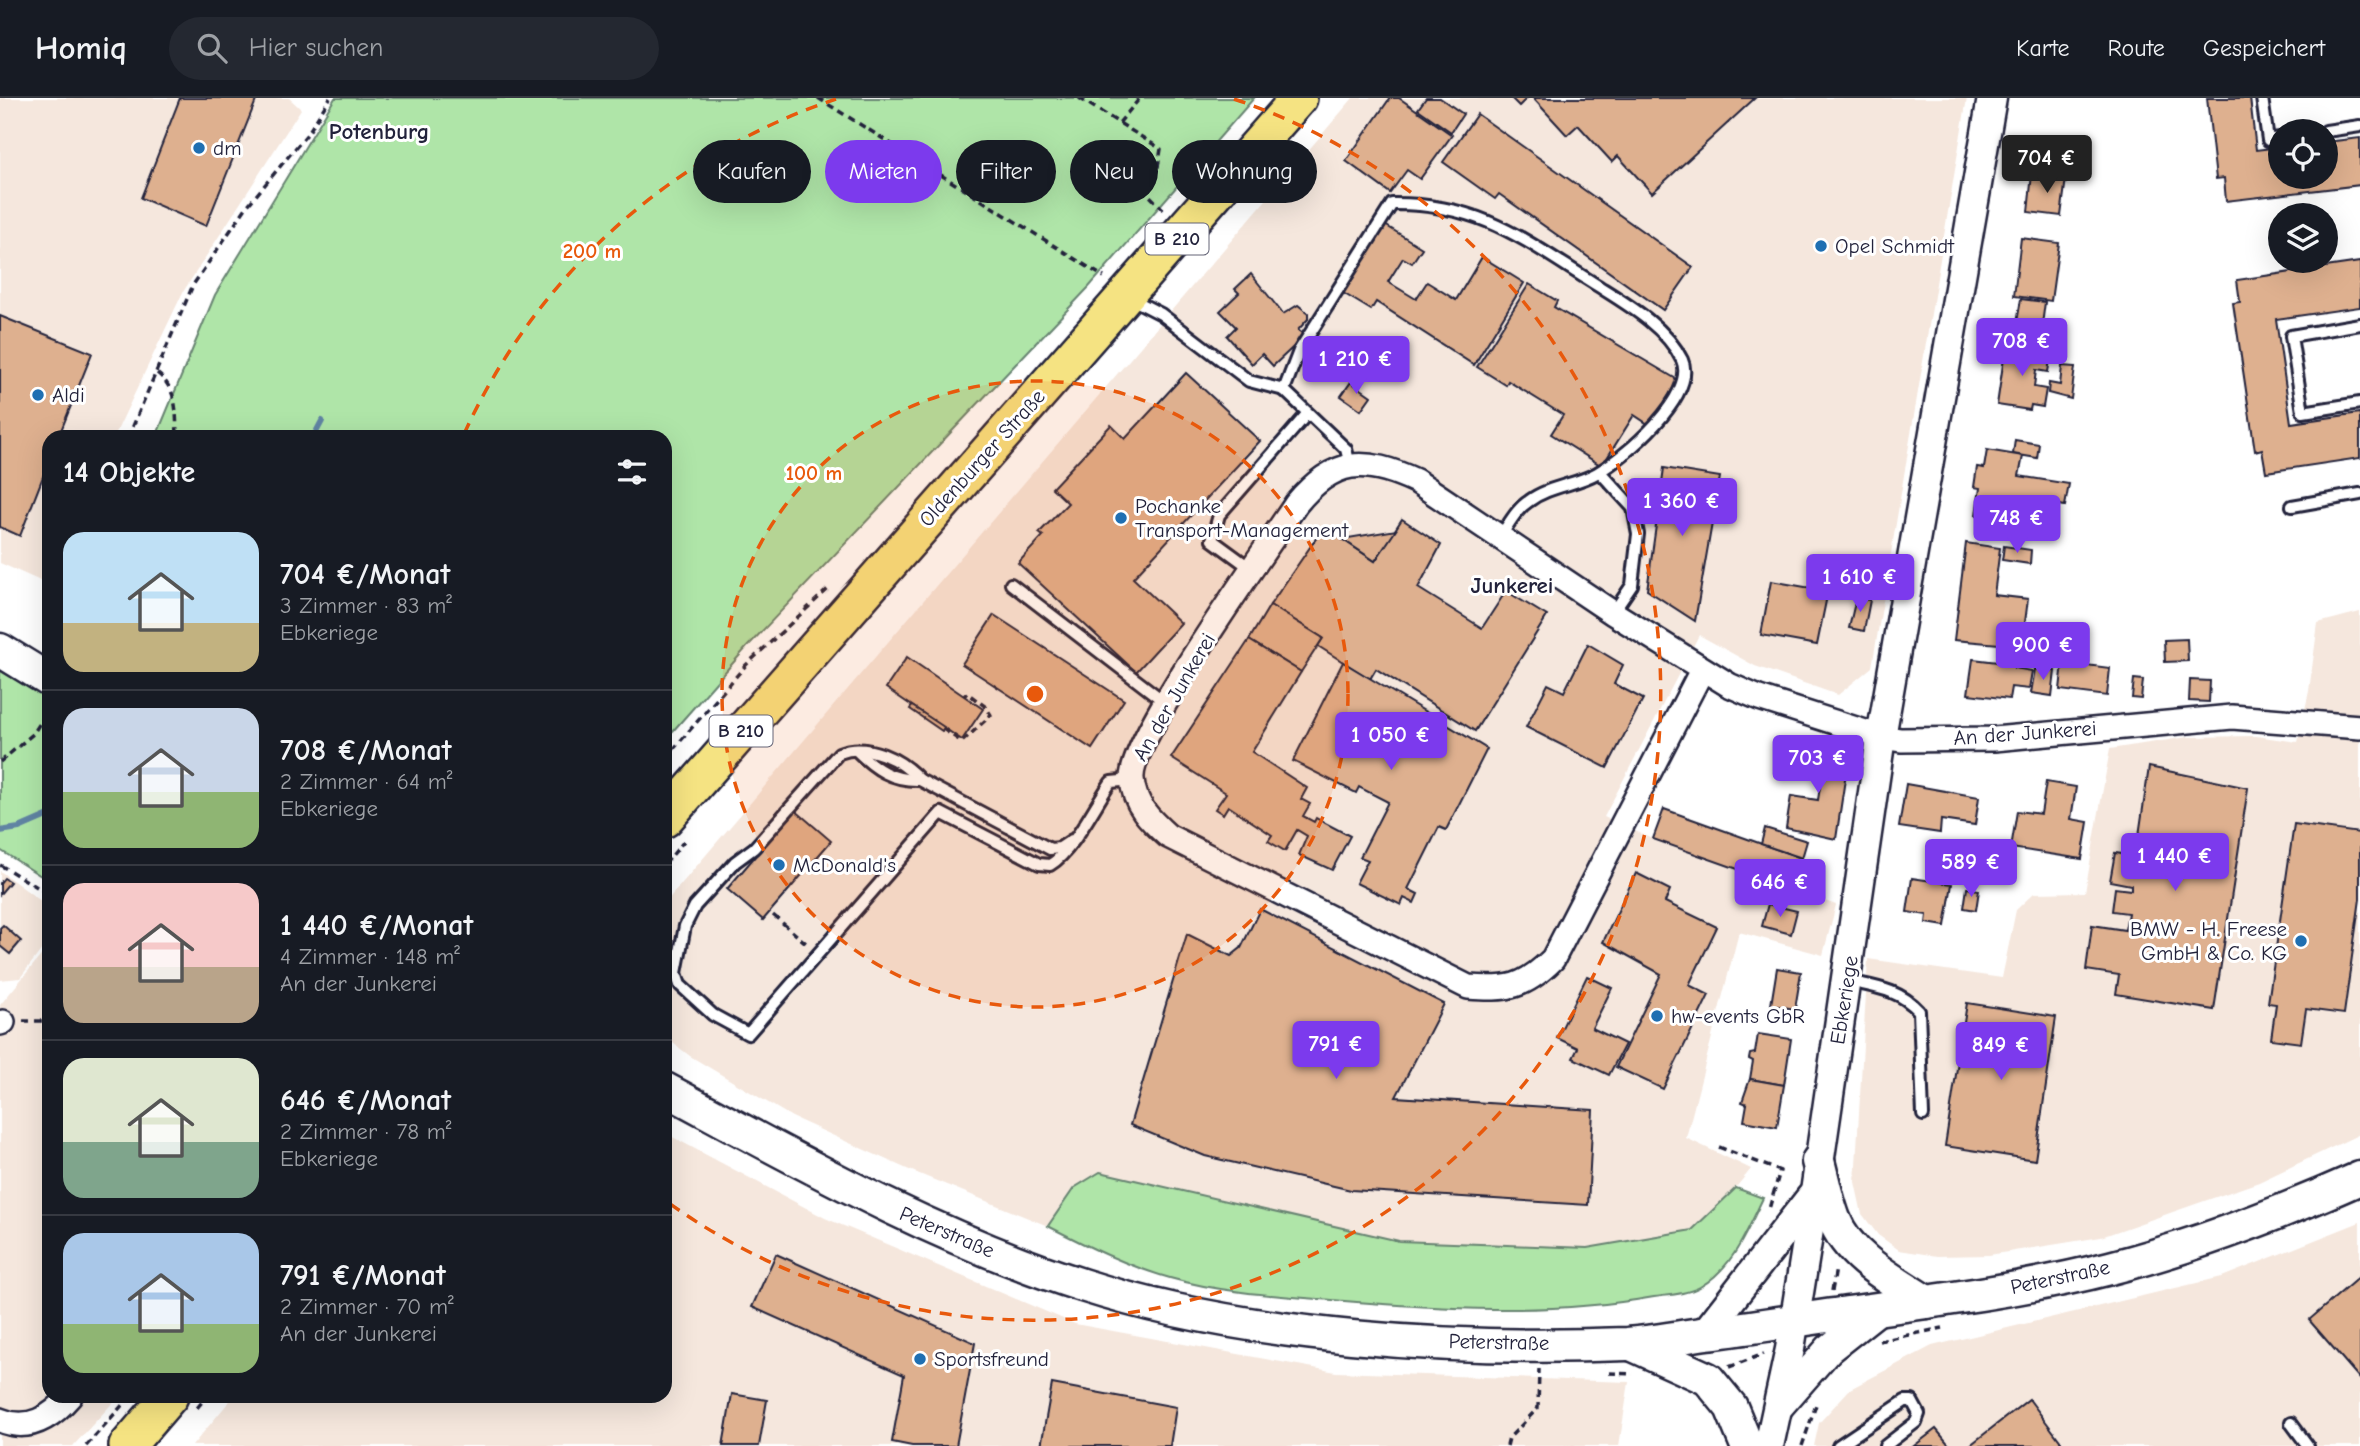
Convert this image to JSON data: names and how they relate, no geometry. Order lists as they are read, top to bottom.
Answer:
{
  "streets": {
    "main road": ["B 210", "Oldenburger Straße", "Peterstraße"],
    "street": ["An der Junkerei", "Ebkeriege"]
  },
  "crossings": [
    ["An der Junkerei", "Ebkeriege"],
    ["Ebkeriege", "Peterstraße"]
  ],
  "districts": ["Potenburg", "Junkerei"],
  "places": [
    "dm",
    "Opel Schmidt",
    "Aldi",
    "Pochanke Transport-Management",
    "McDonald's",
    "BMW - H. Freese GmbH & Co. KG",
    "hw-events GbR",
    "Sportsfreund"
  ],
  "page": {
    "header": "Homiq",
    "search": "Hier suchen",
    "nav": ["Karte", "Route", "Gespeichert"],
    "price": [
      "704 €",
      "708 €",
      "1 210 €",
      "1 360 €",
      "748 €",
      "1 610 €",
      "900 €",
      "1 050 €",
      "703 €",
      "1 440 €",
      "589 €",
      "646 €",
      "791 €",
      "849 €"
    ],
    "chip": [
      "Kaufen",
      "Mieten",
      "Filter",
      "Neu",
      "Wohnung"
    ],
    "heading": "14 Objekte",
    "list": [
      {
        "name": "704 €/Monat",
        "note": "3 Zimmer · 83 m² · Ebkeriege"
      },
      {
        "name": "708 €/Monat",
        "note": "2 Zimmer · 64 m² · Ebkeriege"
      },
      {
        "name": "1 440 €/Monat",
        "note": "4 Zimmer · 148 m² · An der Junkerei"
      },
      {
        "name": "646 €/Monat",
        "note": "2 Zimmer · 78 m² · Ebkeriege"
      },
      {
        "name": "791 €/Monat",
        "note": "2 Zimmer · 70 m² · An der Junkerei"
      }
    ]
  },
  "rings": ["200 m", "100 m"]
}
